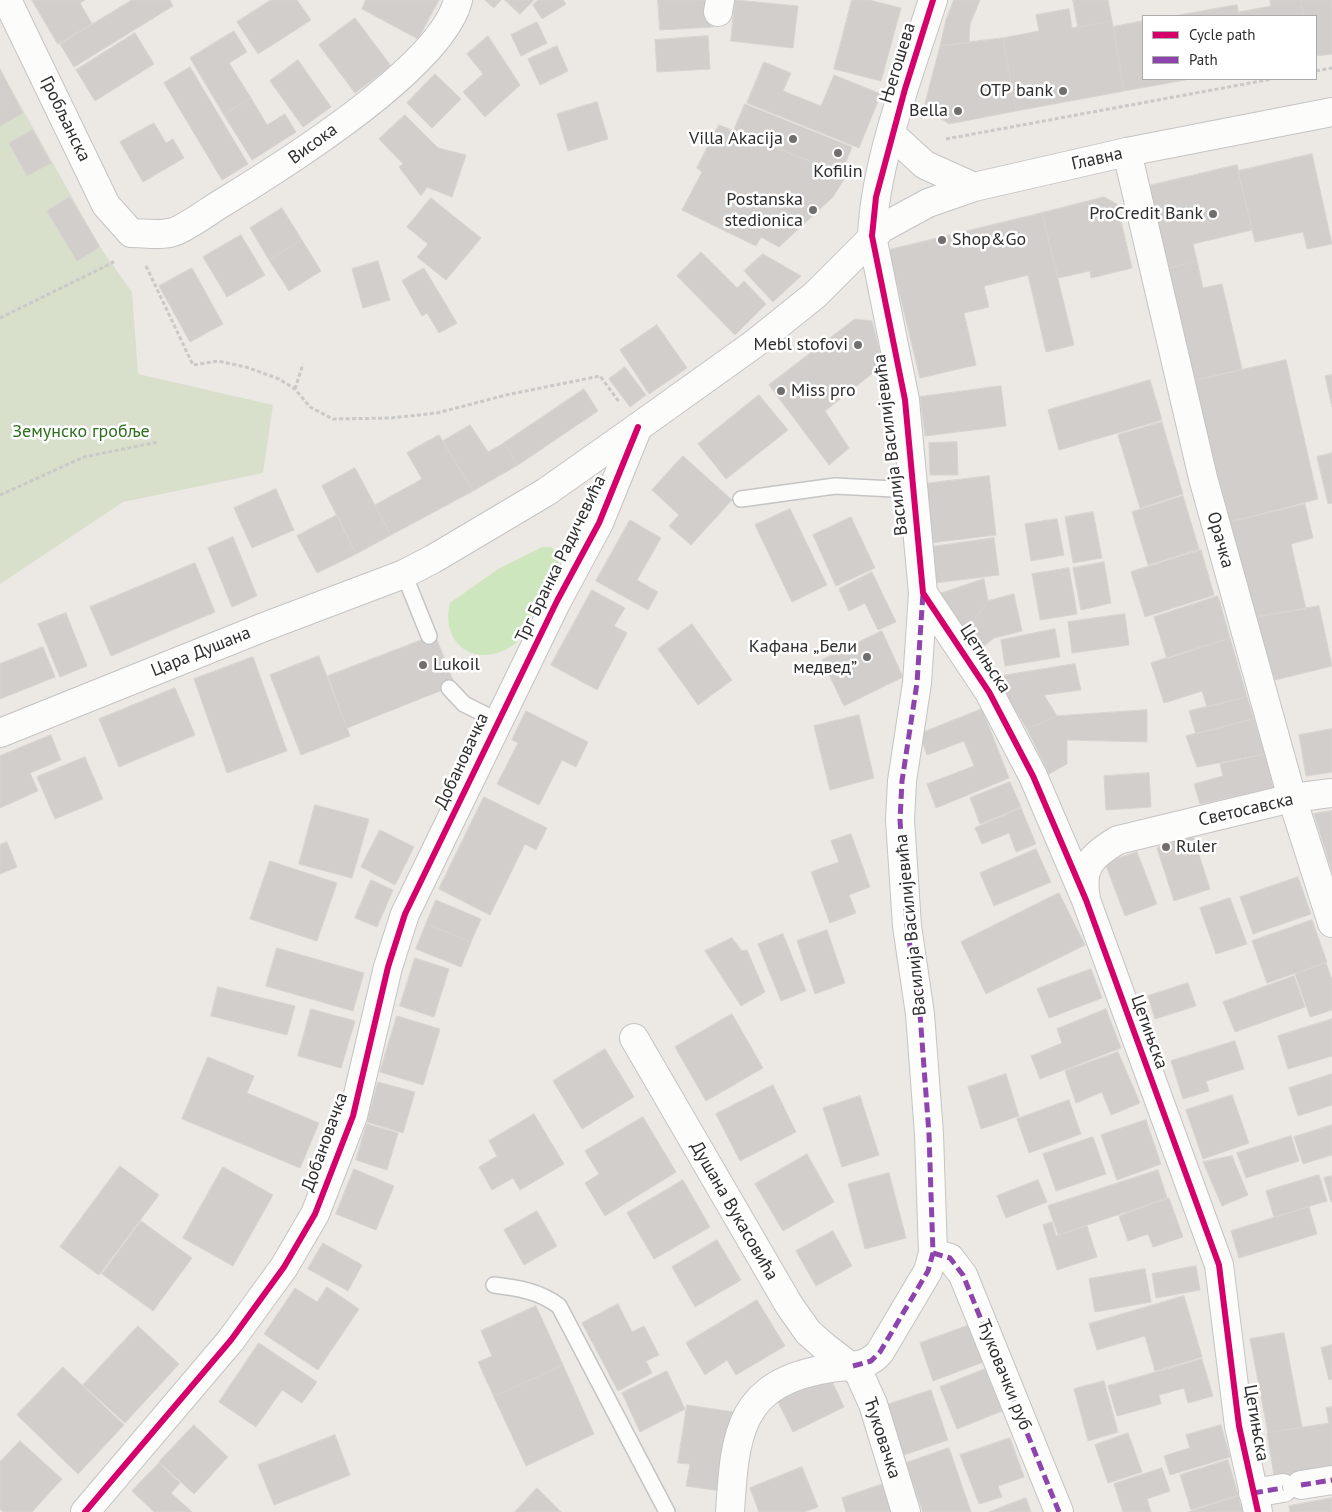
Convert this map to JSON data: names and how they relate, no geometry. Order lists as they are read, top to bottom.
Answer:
{
  "streets": {
    "street": [
      "Његошева",
      "Гробљанска",
      "Висока",
      "Главна",
      "Василија Василијевића",
      "Орачка",
      "Трг Бранка Радичевића",
      "Цара Душана",
      "Цетињска",
      "Добановачка",
      "Светосавска",
      "Душана Вукасовића",
      "Ћуковачки руб",
      "Ћуковачка"
    ]
  },
  "crossings": [
    ["Гробљанска", "Висока"],
    ["Главна", "Василија Василијевића"],
    ["Главна", "Орачка"],
    ["Главна", "Трг Бранка Радичевића"],
    ["Василија Василијевића", "Трг Бранка Радичевића"],
    ["Василија Василијевића", "Цетињска"],
    ["Василија Василијевића", "Душана Вукасовића"],
    ["Василија Василијевића", "Ћуковачки руб"],
    ["Василија Василијевића", "Ћуковачка"],
    ["Орачка", "Светосавска"],
    ["Трг Бранка Радичевића", "Цара Душана"],
    ["Трг Бранка Радичевића", "Добановачка"],
    ["Цетињска", "Светосавска"],
    ["Душана Вукасовића", "Ћуковачка"]
  ],
  "parks": ["Земунско гробље"],
  "places": [
    "OTP bank",
    "Bella",
    "Villa Akacija",
    "Kofilin",
    "Postanska stedionica",
    "ProCredit Bank",
    "Shop&Go",
    "Mebl stofovi",
    "Miss pro",
    "Кафана „Бели медвед”",
    "Lukoil",
    "Ruler"
  ],
  "legend": ["Cycle path", "Path"]
}
